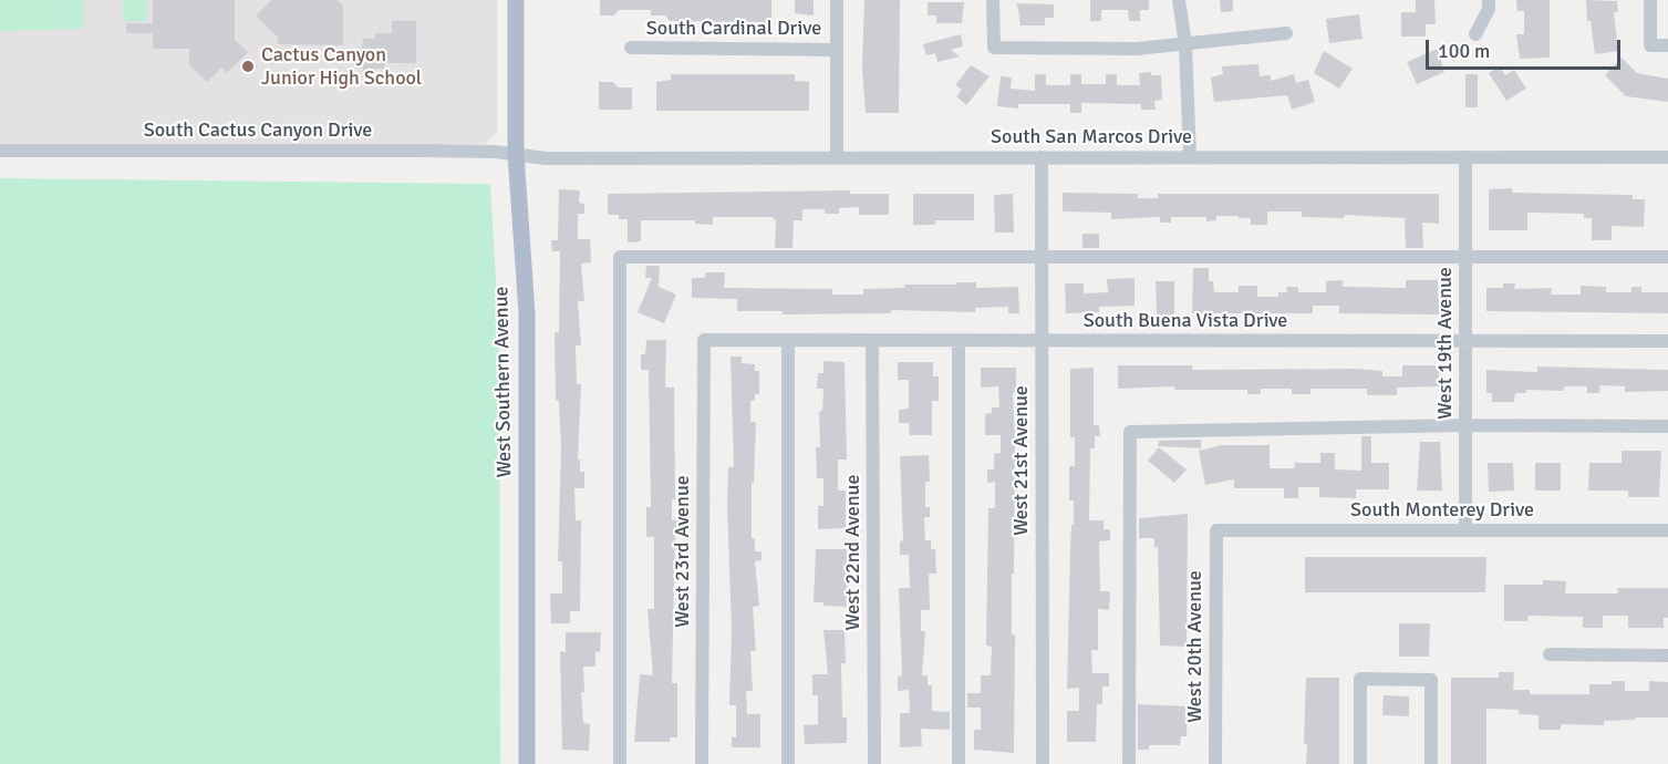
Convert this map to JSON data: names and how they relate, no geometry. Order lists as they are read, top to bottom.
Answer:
{
  "streets": {
    "main road": ["West Southern Avenue"],
    "street": [
      "South Cardinal Drive",
      "South Cactus Canyon Drive",
      "South San Marcos Drive",
      "South Buena Vista Drive",
      "West 19th Avenue",
      "West 21st Avenue",
      "South Monterey Drive",
      "West 23rd Avenue",
      "West 22nd Avenue",
      "West 20th Avenue"
    ]
  },
  "crossings": [
    ["South Cactus Canyon Drive", "South San Marcos Drive"],
    ["South Cactus Canyon Drive", "West Southern Avenue"],
    ["South San Marcos Drive", "West 19th Avenue"],
    ["South San Marcos Drive", "West Southern Avenue"],
    ["South San Marcos Drive", "West 21st Avenue"],
    ["South Buena Vista Drive", "West 19th Avenue"],
    ["South Buena Vista Drive", "West 21st Avenue"],
    ["South Buena Vista Drive", "West 23rd Avenue"],
    ["South Buena Vista Drive", "West 22nd Avenue"],
    ["West 19th Avenue", "South Monterey Drive"],
    ["South Monterey Drive", "West 20th Avenue"]
  ],
  "places": ["Cactus Canyon Junior High School"],
  "scale_bar": "100 m"
}
